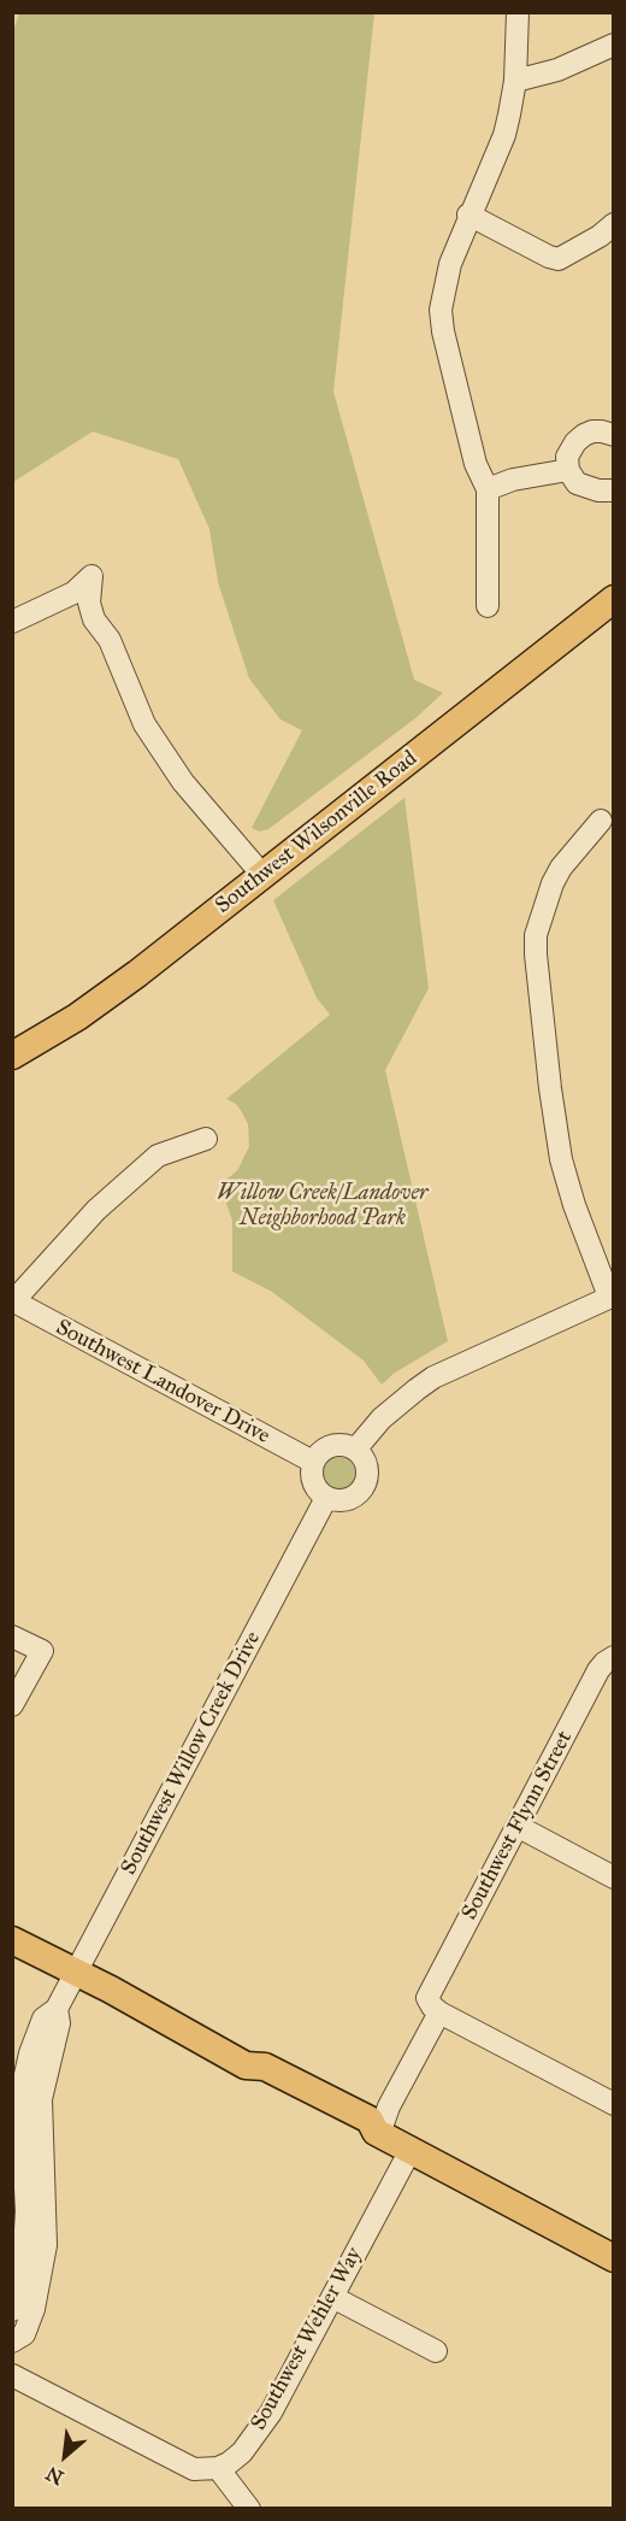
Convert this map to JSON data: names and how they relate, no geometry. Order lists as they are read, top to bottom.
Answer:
{
  "streets": {
    "main road": ["Southwest Wilsonville Road"],
    "street": [
      "Southwest Landover Drive",
      "Southwest Willow Creek Drive",
      "Southwest Flynn Street",
      "Southwest Wehler Way"
    ]
  },
  "crossings": [
    ["Southwest Landover Drive", "Southwest Willow Creek Drive"]
  ],
  "parks": ["Willow Creek/Landover Neighborhood Park"],
  "north": "bottom left"
}
